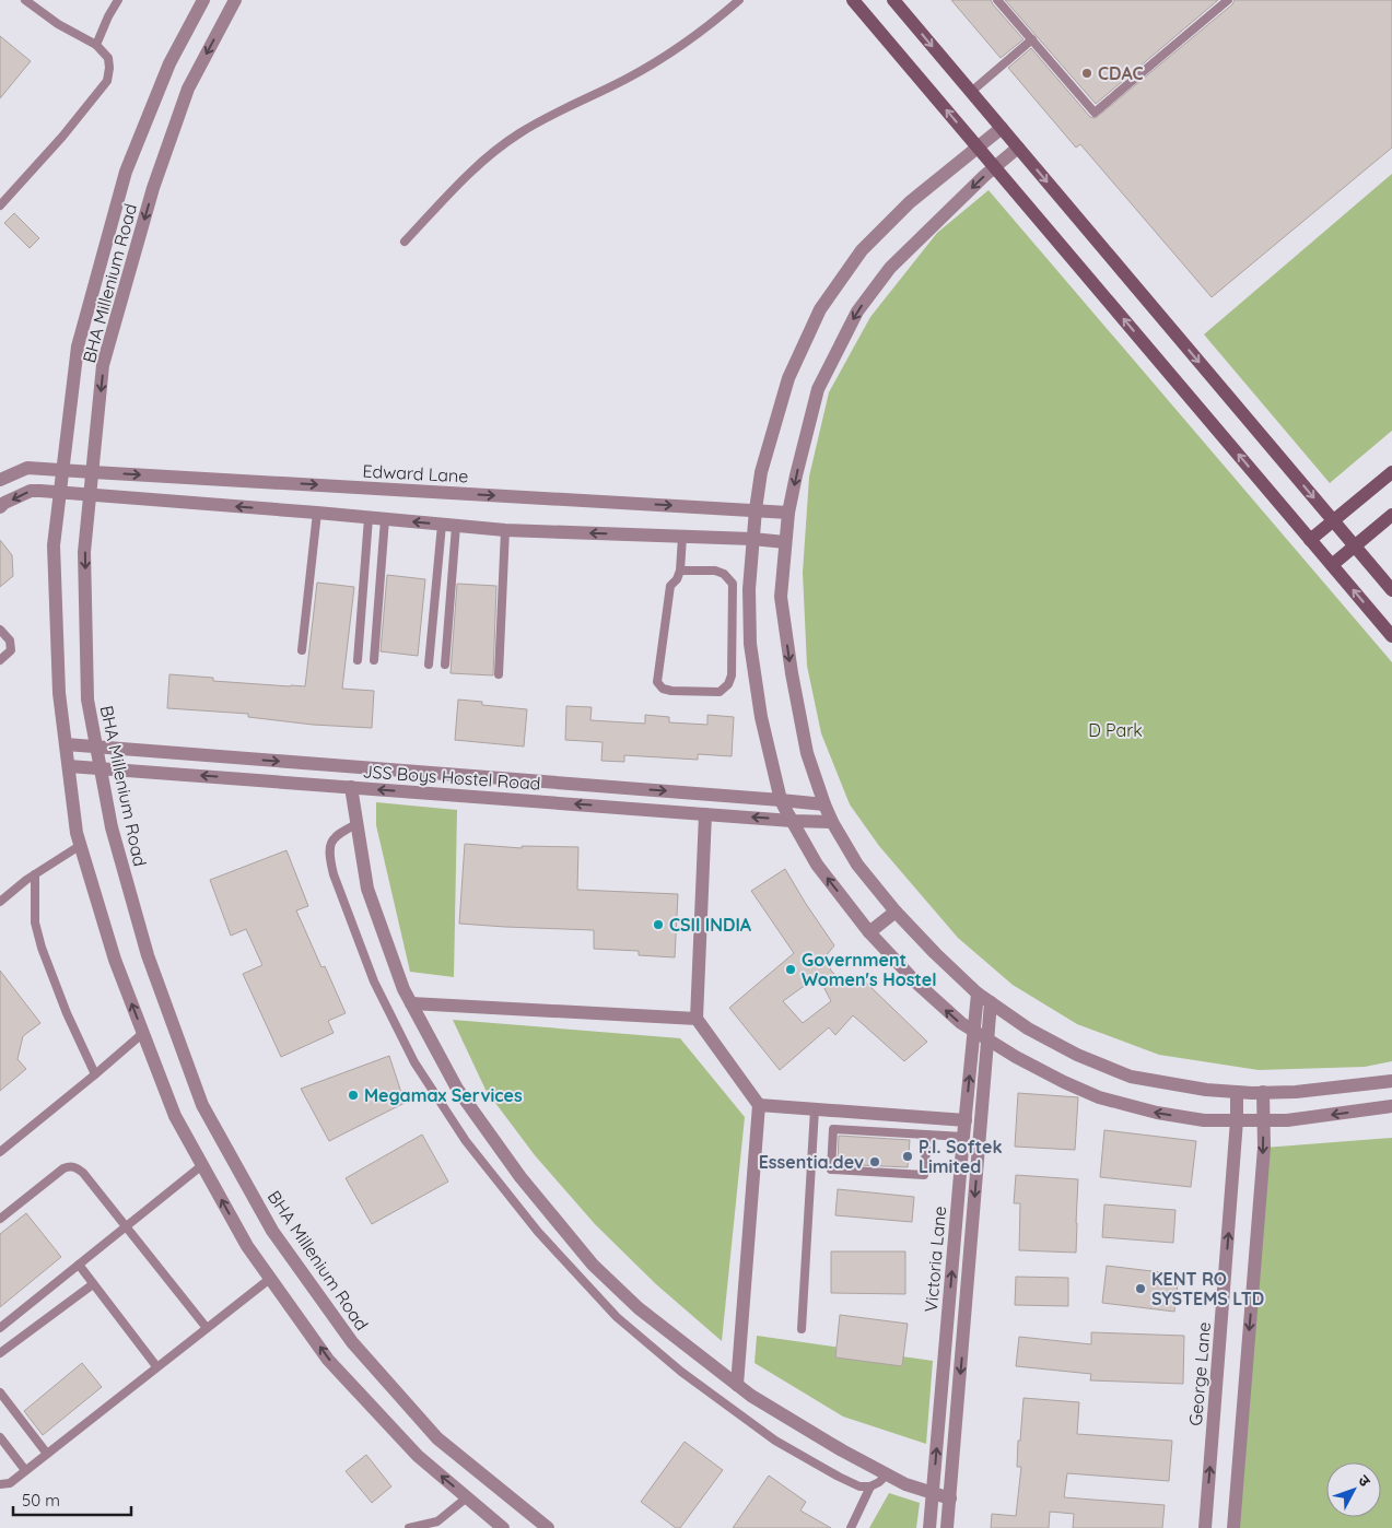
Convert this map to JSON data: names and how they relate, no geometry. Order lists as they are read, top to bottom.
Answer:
{
  "streets": {
    "street": [
      "BHA Millenium Road",
      "Edward Lane",
      "JSS Boys Hostel Road",
      "Victoria Lane",
      "George Lane"
    ]
  },
  "crossings": [
    ["BHA Millenium Road", "Edward Lane"],
    ["BHA Millenium Road", "JSS Boys Hostel Road"]
  ],
  "parks": ["D Park"],
  "places": [
    "CDAC",
    "CSII INDIA",
    "Government Women's Hostel",
    "Megamax Services",
    "P.I. Softek Limited",
    "Essentia.dev",
    "KENT RO SYSTEMS LTD"
  ],
  "scale_bar": "50 m",
  "north": "top right"
}
